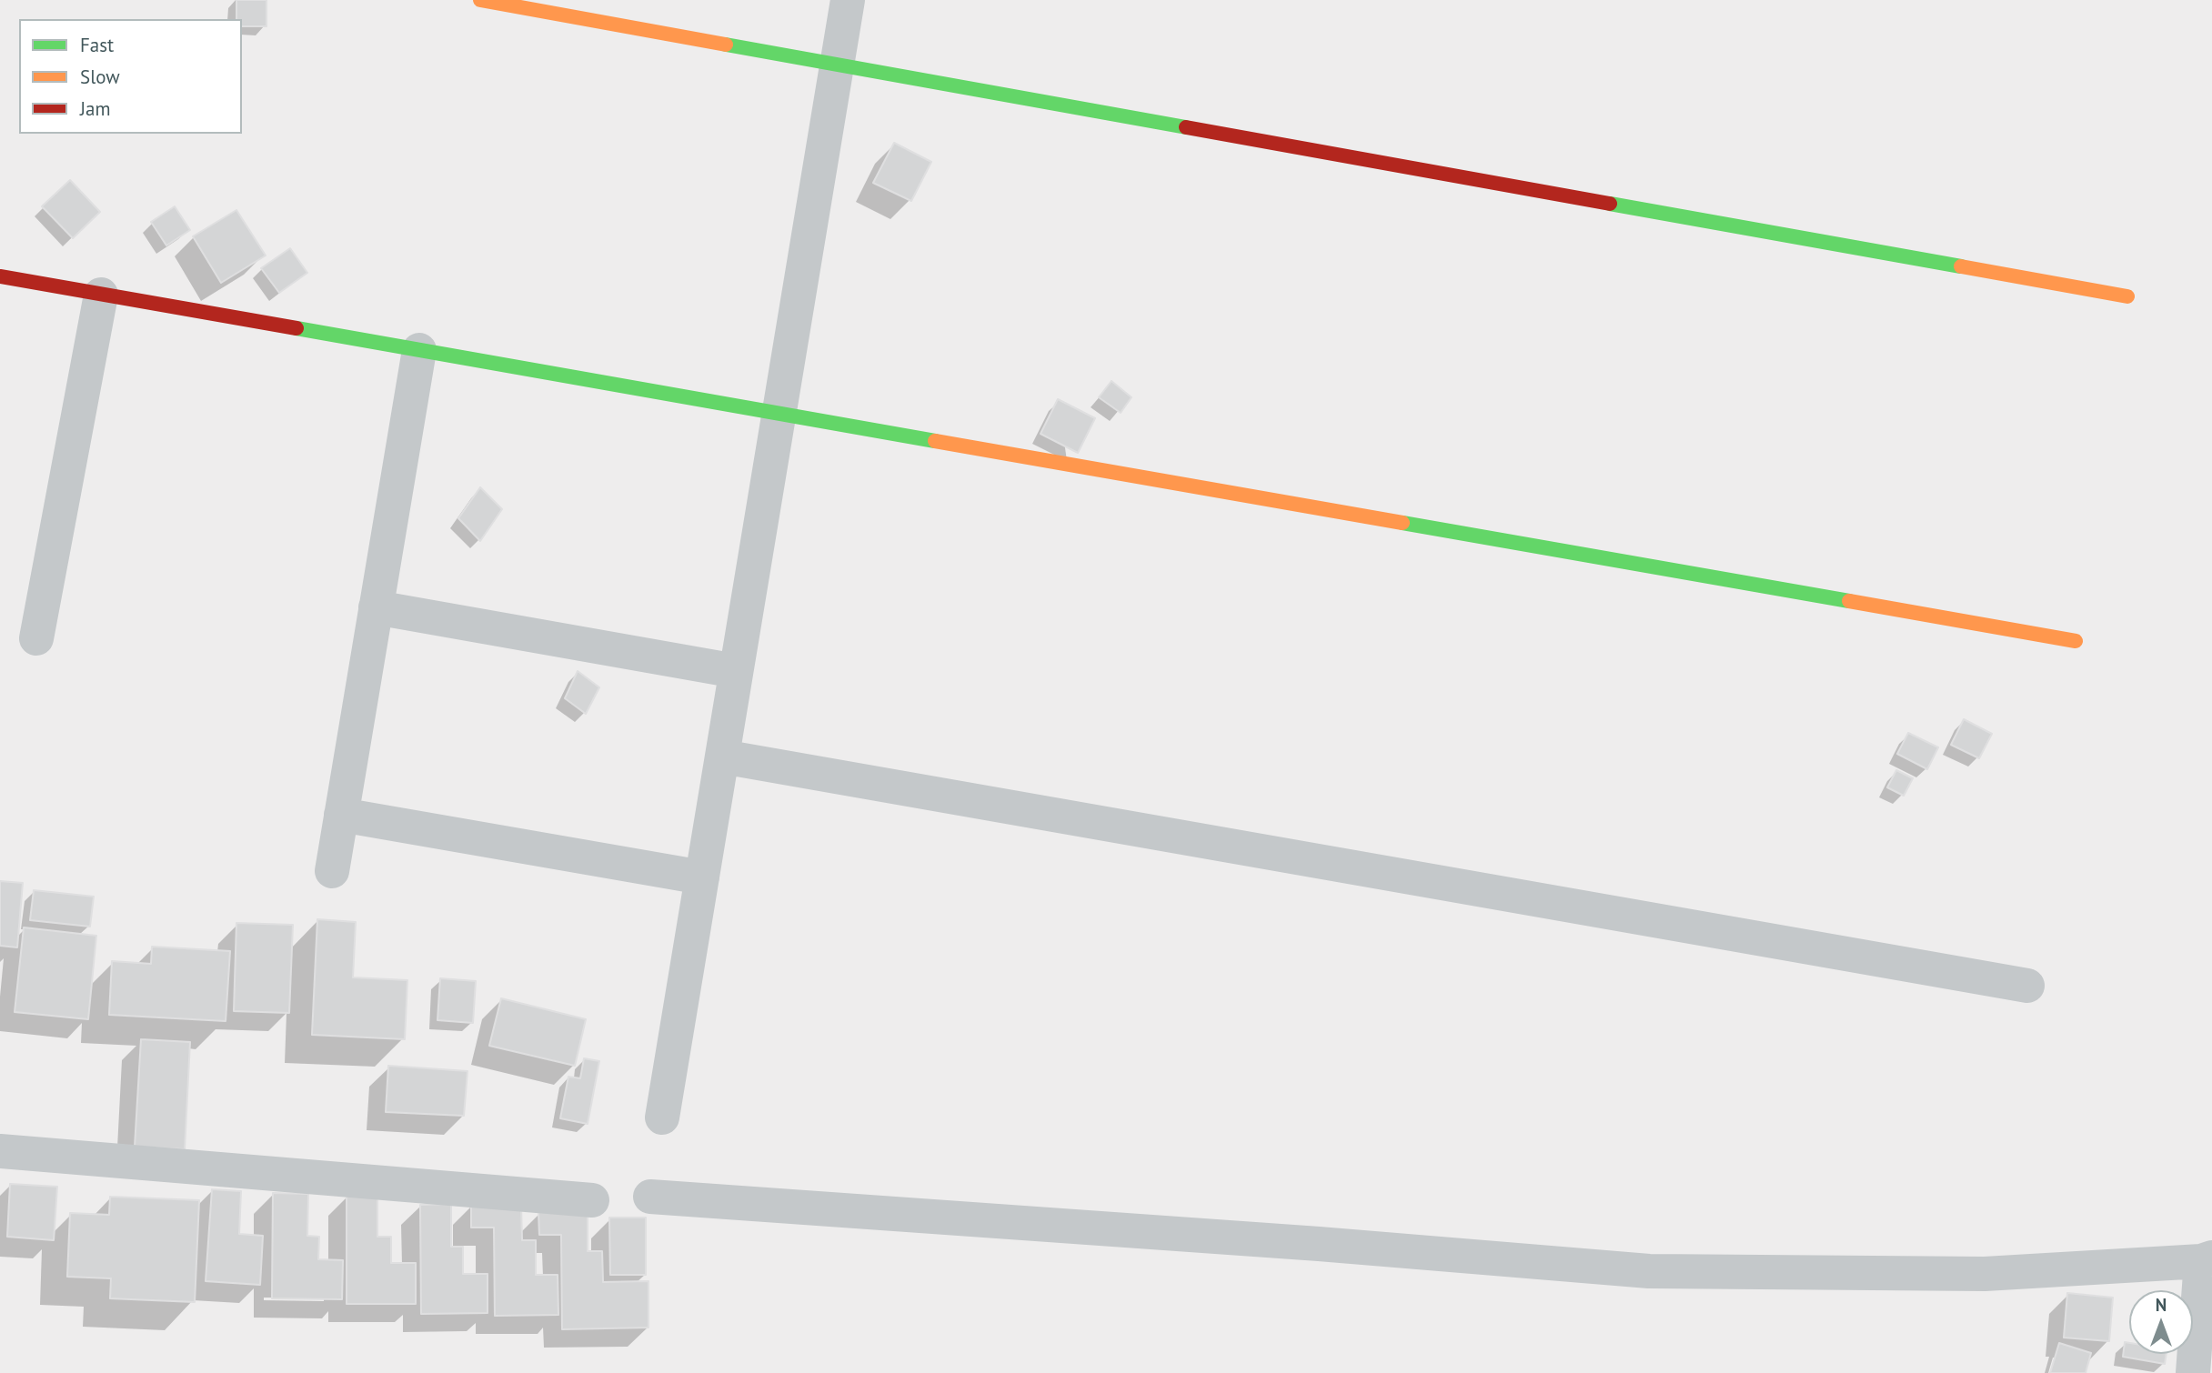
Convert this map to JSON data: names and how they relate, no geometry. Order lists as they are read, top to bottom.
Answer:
{
  "legend": ["Fast", "Slow", "Jam"],
  "north": "top"
}
